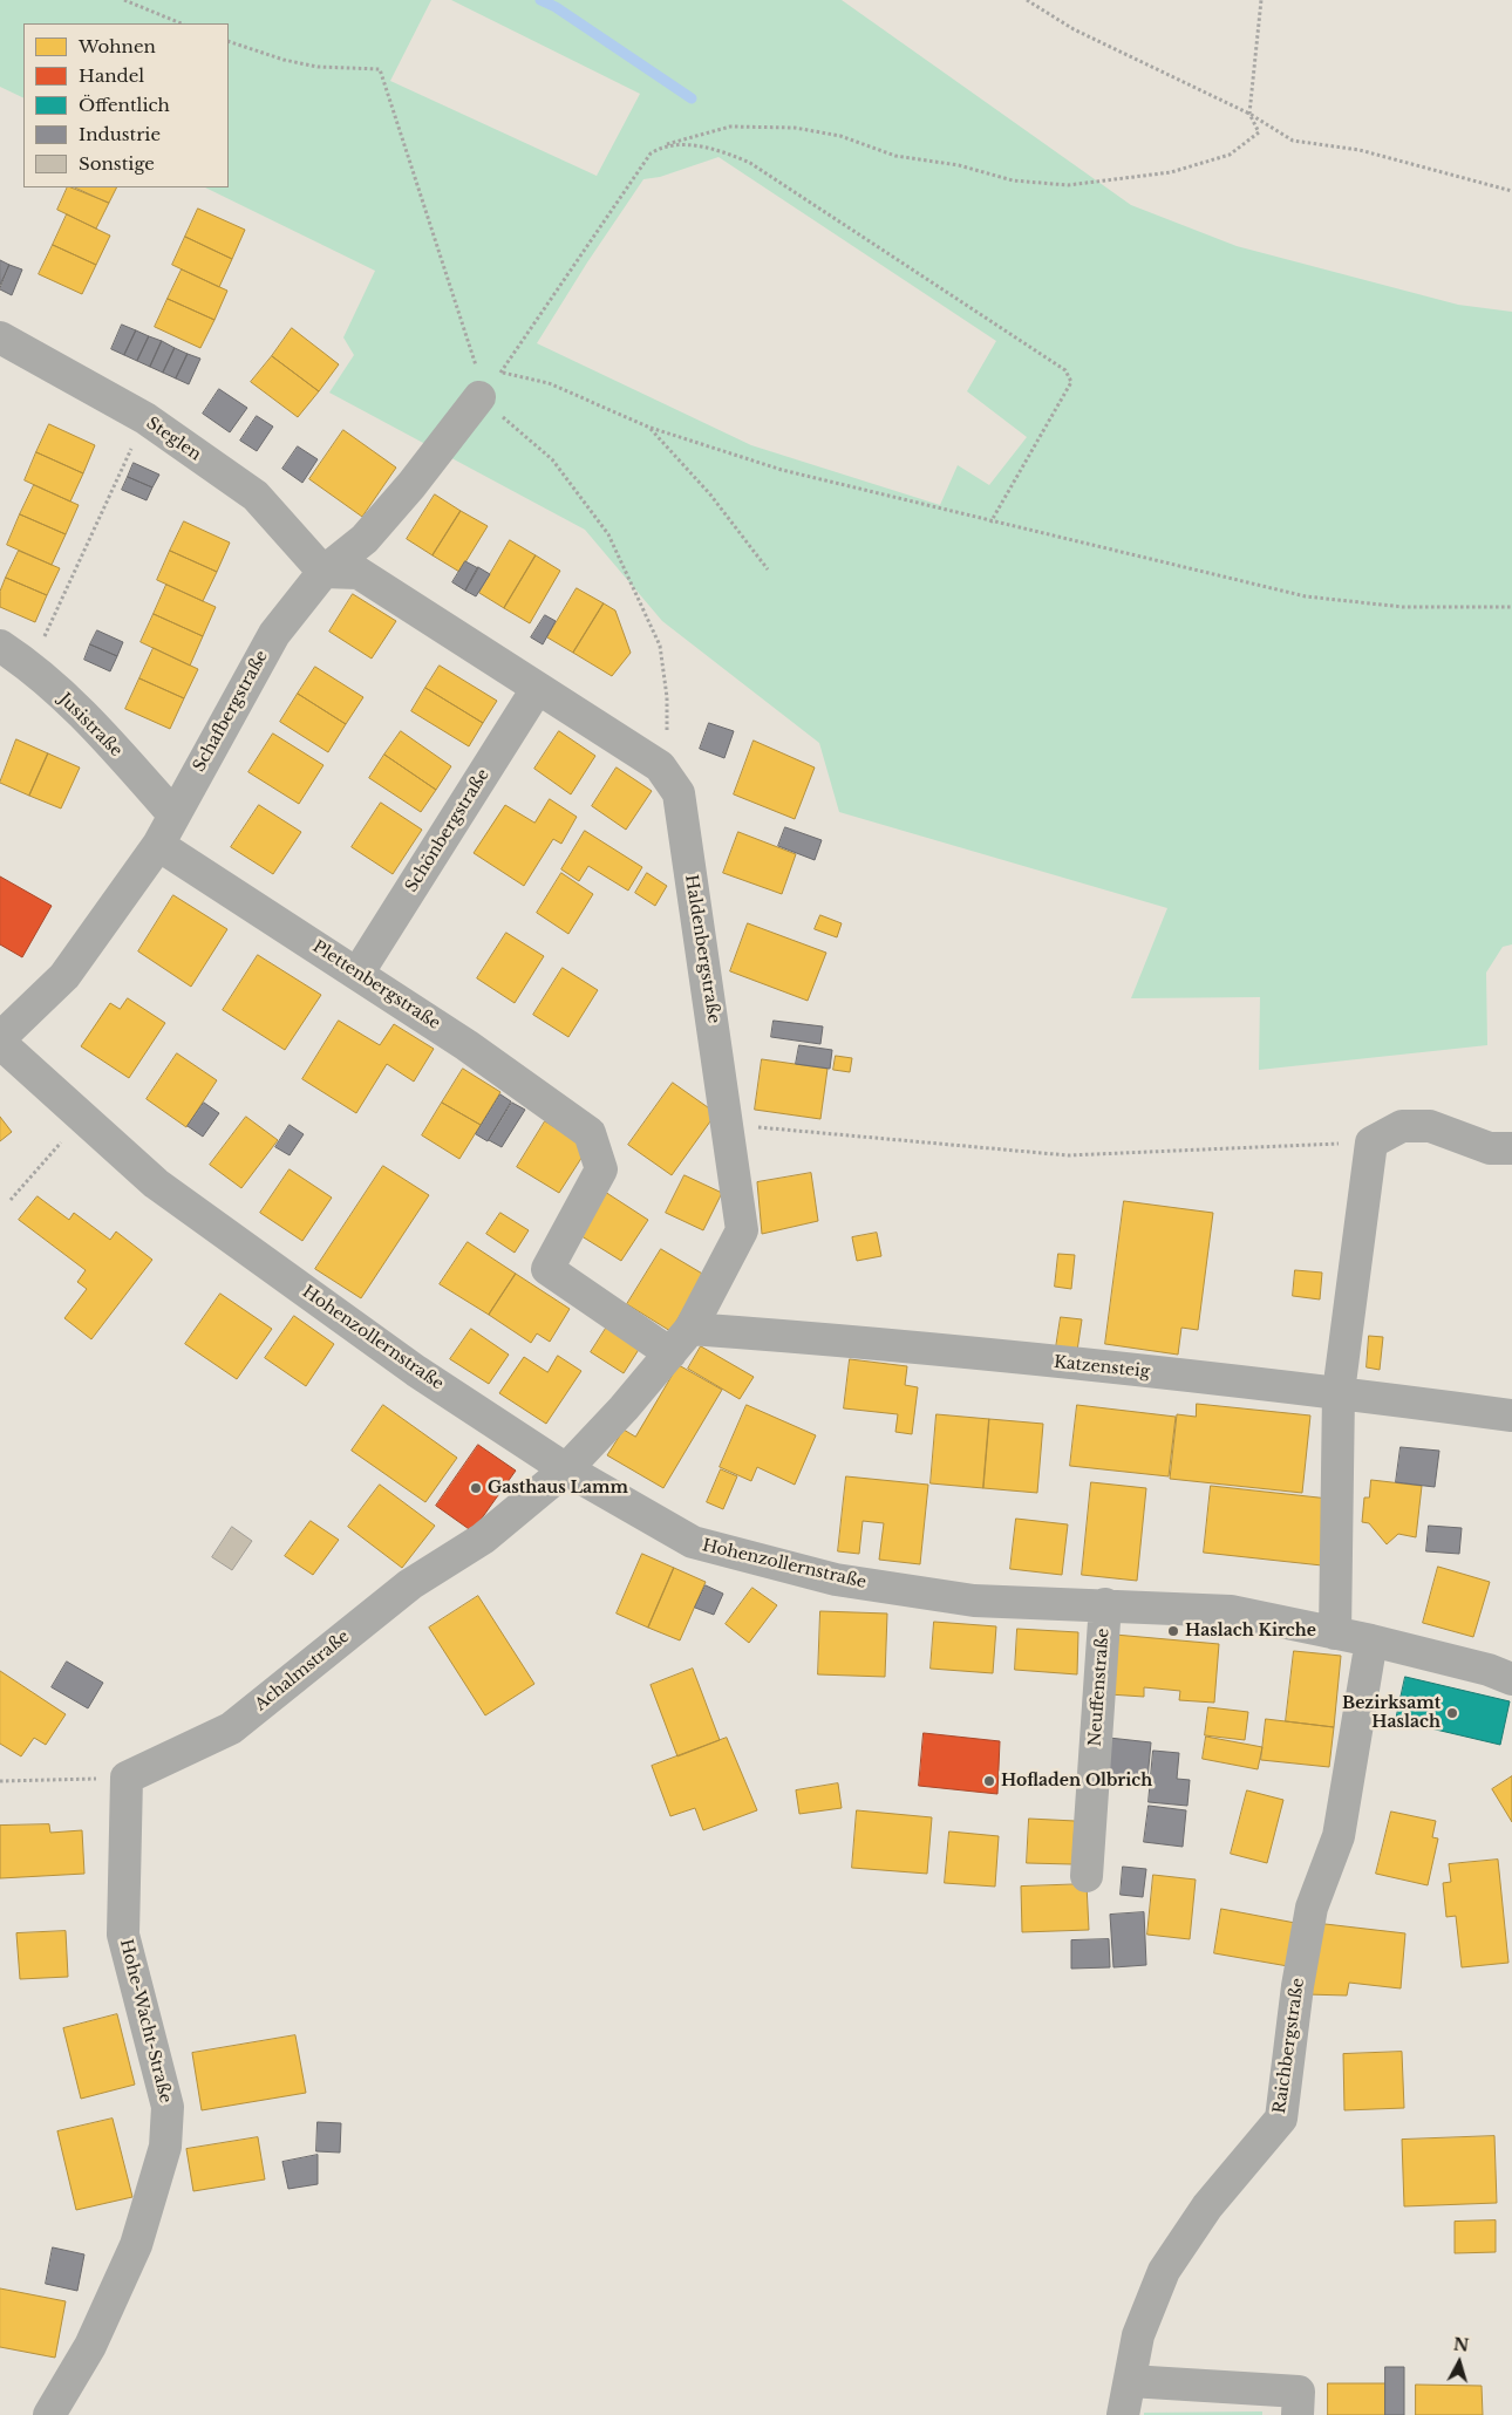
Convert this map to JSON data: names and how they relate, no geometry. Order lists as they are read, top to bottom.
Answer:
{
  "streets": {
    "street": [
      "Steglen",
      "Schafbergstraße",
      "Jusistraße",
      "Schönbergstraße",
      "Haldenbergstraße",
      "Plettenbergstraße",
      "Hohenzollernstraße",
      "Katzensteig",
      "Achalmstraße",
      "Neuffenstraße",
      "Hohe-Wacht-Straße",
      "Raichbergstraße"
    ]
  },
  "crossings": [
    ["Steglen", "Schafbergstraße"],
    ["Steglen", "Haldenbergstraße"],
    ["Schafbergstraße", "Jusistraße"],
    ["Schafbergstraße", "Haldenbergstraße"],
    ["Schafbergstraße", "Plettenbergstraße"],
    ["Schönbergstraße", "Haldenbergstraße"],
    ["Schönbergstraße", "Plettenbergstraße"],
    ["Haldenbergstraße", "Plettenbergstraße"],
    ["Haldenbergstraße", "Hohenzollernstraße"],
    ["Haldenbergstraße", "Katzensteig"],
    ["Haldenbergstraße", "Achalmstraße"],
    ["Plettenbergstraße", "Katzensteig"],
    ["Hohenzollernstraße", "Achalmstraße"],
    ["Hohenzollernstraße", "Neuffenstraße"],
    ["Hohenzollernstraße", "Raichbergstraße"],
    ["Achalmstraße", "Hohe-Wacht-Straße"]
  ],
  "places": [
    "Gasthaus Lamm",
    "Haslach Kirche",
    "Bezirksamt Haslach",
    "Hofladen Olbrich"
  ],
  "legend": [
    "Wohnen",
    "Handel",
    "Öffentlich",
    "Industrie",
    "Sonstige"
  ],
  "north": "top"
}
